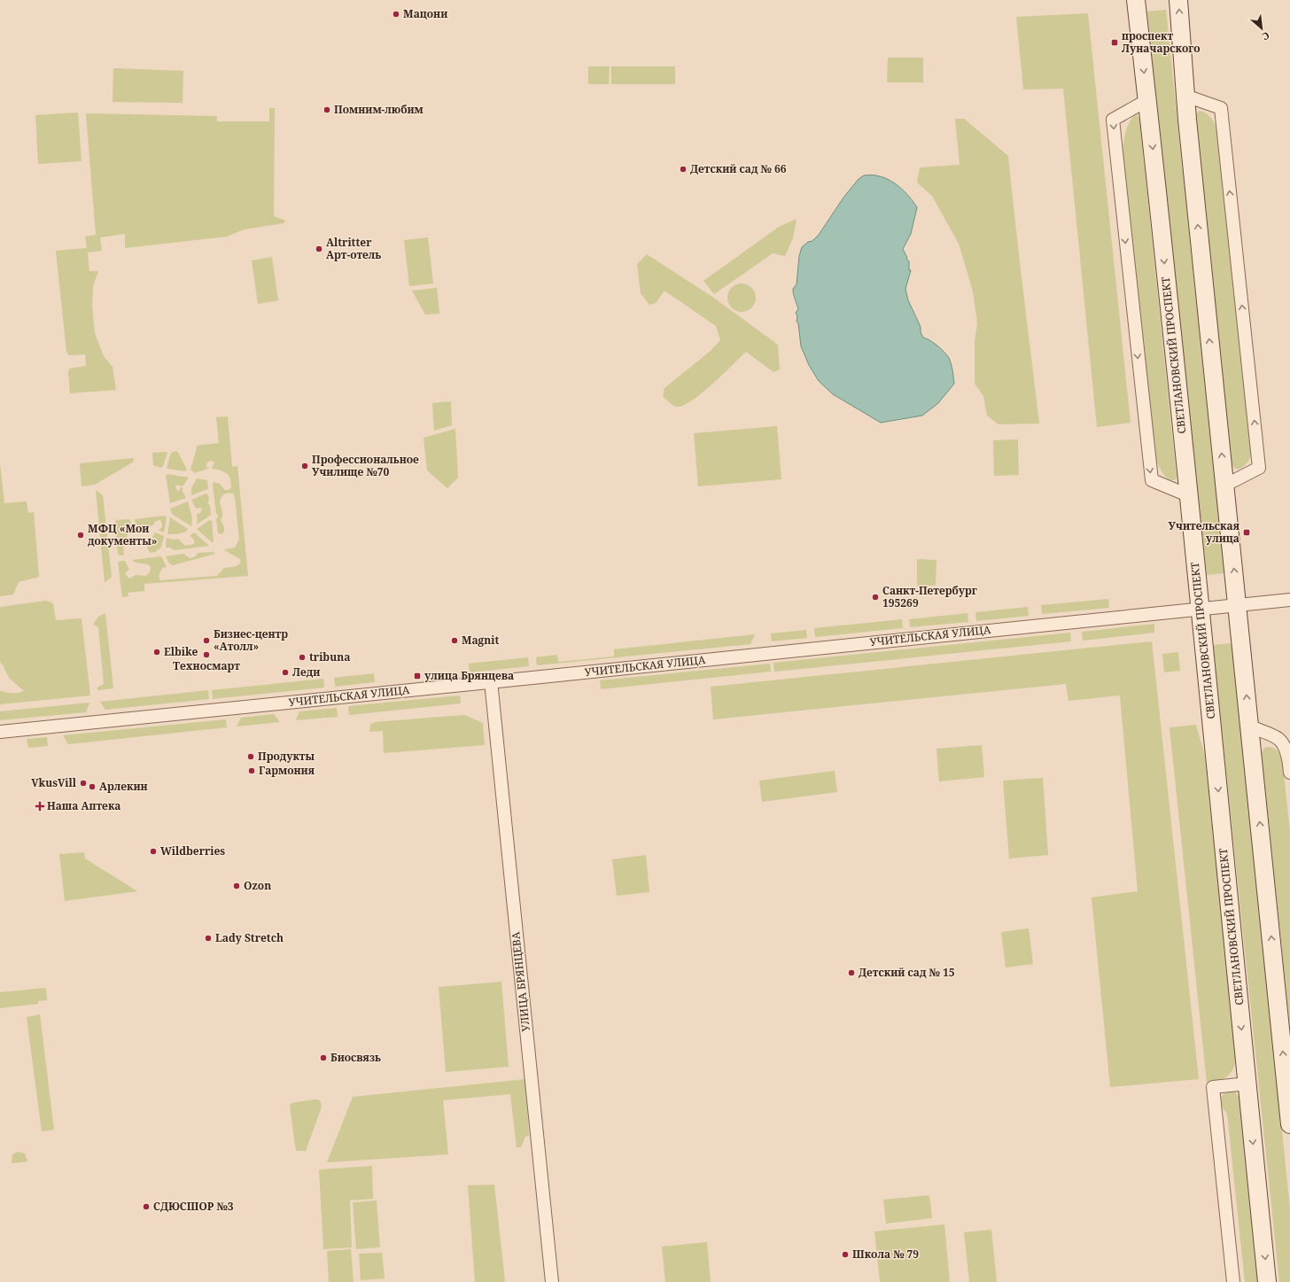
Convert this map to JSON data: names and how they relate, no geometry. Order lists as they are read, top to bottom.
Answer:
{
  "streets": {
    "main road": ["СВЕТЛАНОВСКИЙ ПРОСПЕКТ"],
    "street": ["УЧИТЕЛЬСКАЯ УЛИЦА", "УЛИЦА БРЯНЦЕВА"]
  },
  "crossings": [
    ["СВЕТЛАНОВСКИЙ ПРОСПЕКТ", "УЧИТЕЛЬСКАЯ УЛИЦА"],
    ["УЧИТЕЛЬСКАЯ УЛИЦА", "УЛИЦА БРЯНЦЕВА"]
  ],
  "places": {
    "other": [
      "Мацони",
      "Помним-любим",
      "Детский сад № 66",
      "Altritter Арт-отель",
      "Профессиональное Училище №70",
      "МФЦ «Мои документы»",
      "Санкт-Петербург 195269",
      "Бизнес-центр «Атолл»",
      "Magnit",
      "Elbike",
      "Техносмарт",
      "tribuna",
      "Леди",
      "Продукты",
      "Гармония",
      "VkusVill",
      "Арлекин",
      "Wildberries",
      "Ozon",
      "Lady Stretch",
      "Детский сад № 15",
      "Биосвязь",
      "СДЮСШОР №3",
      "Школа № 79"
    ],
    "transit": ["проспект Луначарского", "Учительская улица", "улица Брянцева"],
    "health": ["Наша Аптека"]
  },
  "north": "bottom right"
}
